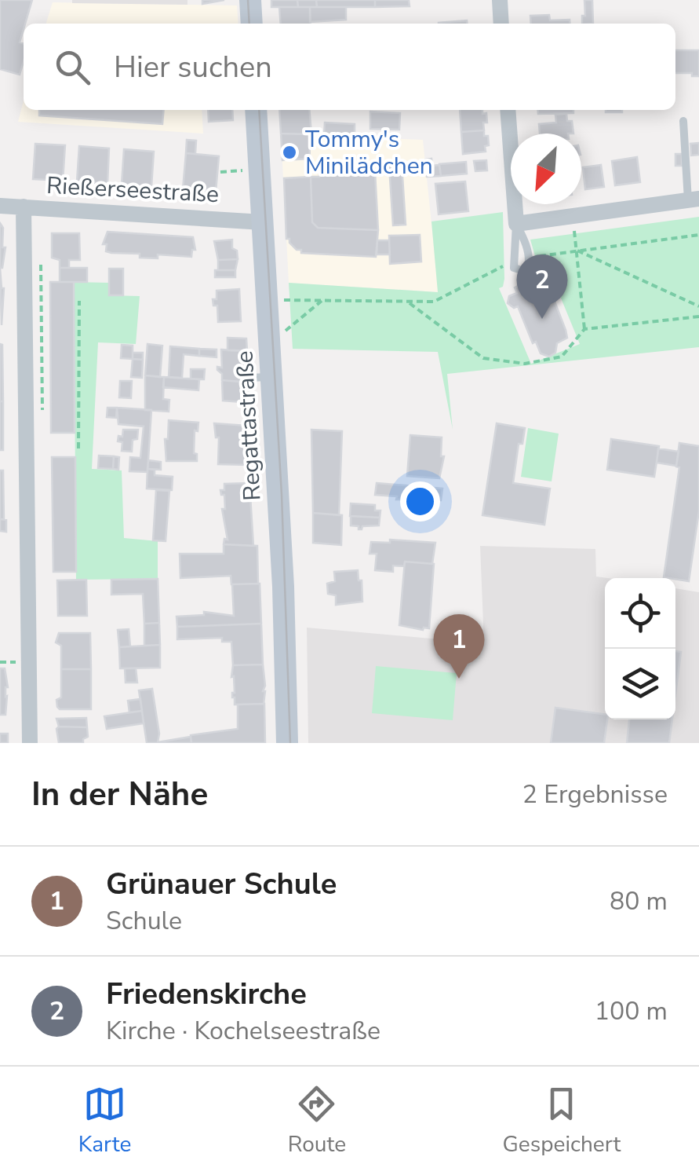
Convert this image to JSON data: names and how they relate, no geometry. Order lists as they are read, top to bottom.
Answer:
{
  "streets": {
    "main road": ["Regattastraße"],
    "street": ["Rießerseestraße"]
  },
  "crossings": [
    ["Rießerseestraße", "Regattastraße"]
  ],
  "places": ["Tommy's Minilädchen"],
  "north": "bottom left",
  "page": {
    "search": "Hier suchen",
    "pins": ["2", "1"],
    "heading": ["In der Nähe", "2 Ergebnisse"],
    "list": [
      {
        "mark": "1",
        "name": "Grünauer Schule",
        "note": "Schule",
        "value": "80 m"
      },
      {
        "mark": "2",
        "name": "Friedenskirche",
        "note": "Kirche · Kochelseestraße",
        "value": "100 m"
      }
    ],
    "nav": ["Karte", "Route", "Gespeichert"]
  }
}
